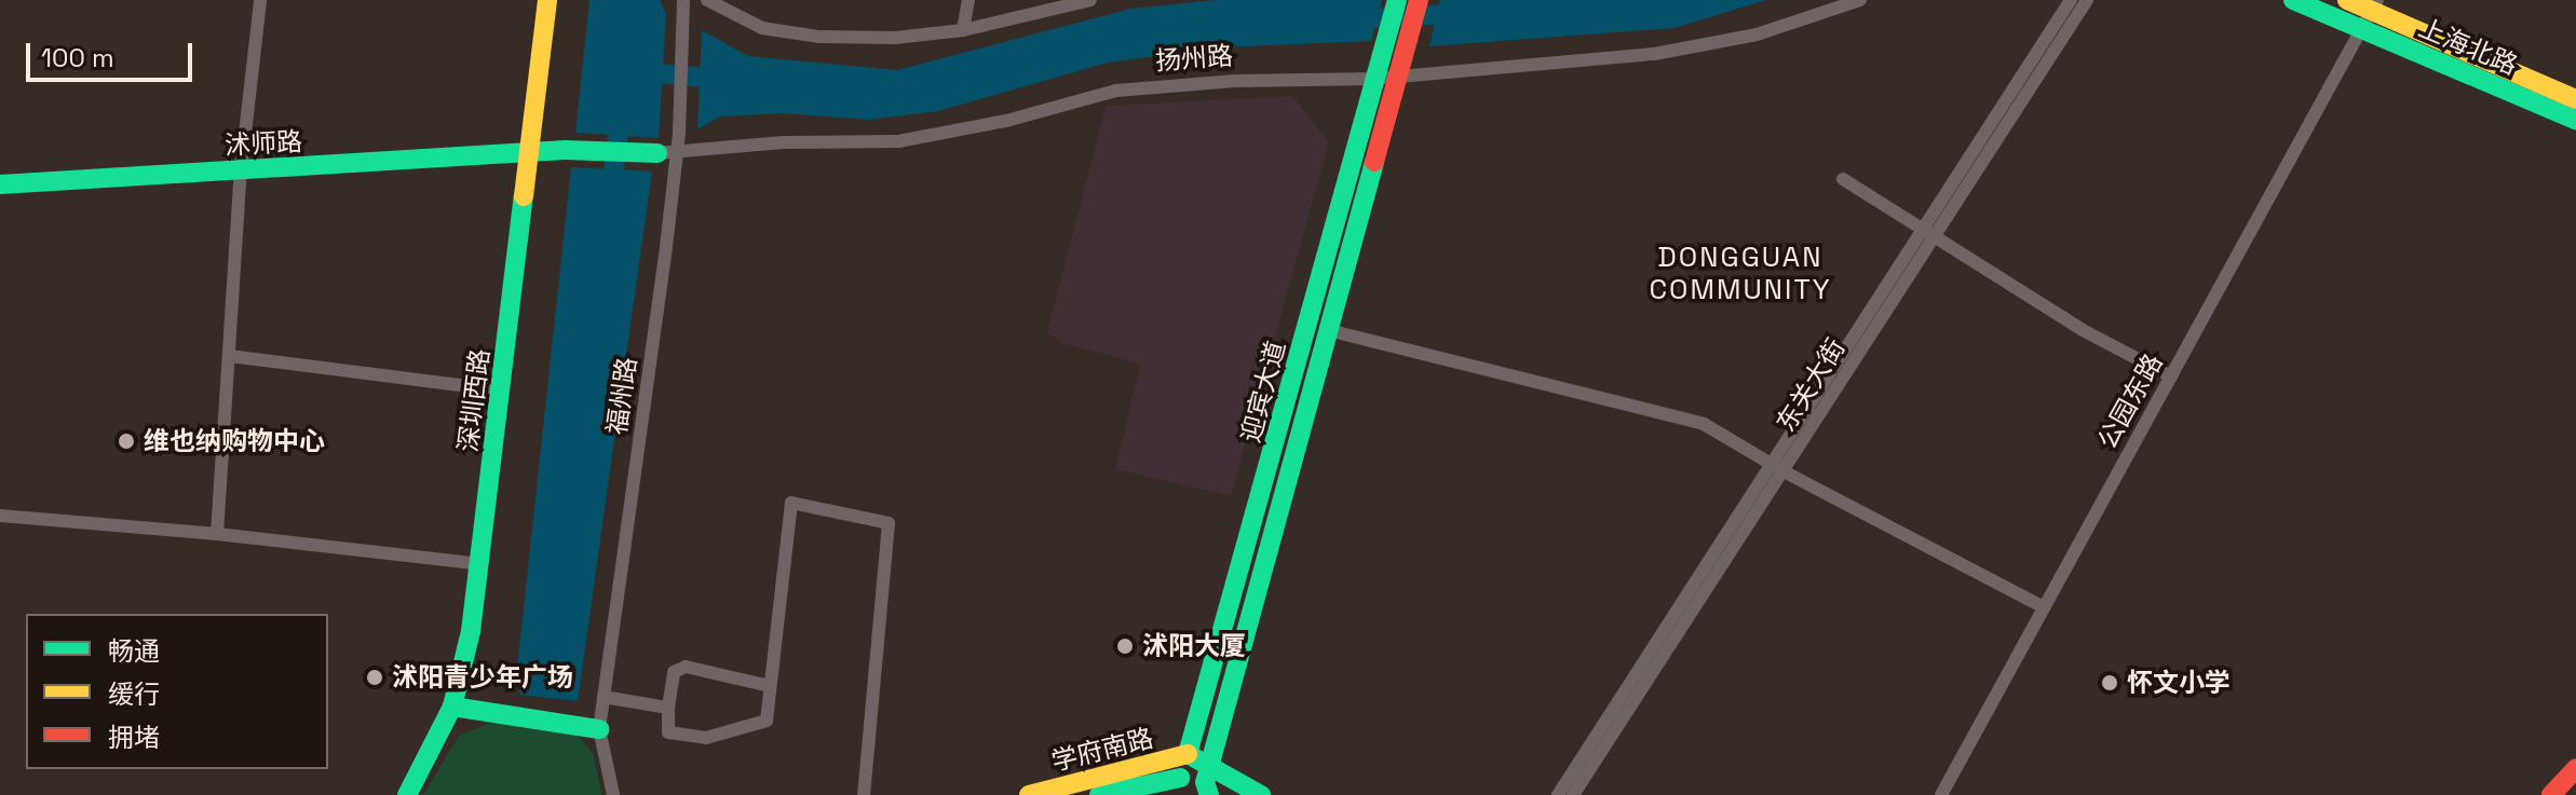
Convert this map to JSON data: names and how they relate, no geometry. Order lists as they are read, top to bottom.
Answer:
{
  "streets": {
    "main road": [
      "上海北路",
      "扬州路",
      "沭师路",
      "迎宾大道",
      "深圳西路",
      "学府南路"
    ],
    "street": ["东关大街", "福州路", "公园东路"]
  },
  "crossings": [
    ["上海北路", "公园东路"],
    ["扬州路", "沭师路"],
    ["扬州路", "迎宾大道"],
    ["扬州路", "福州路"],
    ["扬州路", "深圳西路"],
    ["沭师路", "深圳西路"],
    ["迎宾大道", "学府南路"]
  ],
  "districts": ["DONGGUAN COMMUNITY"],
  "places": [
    "维也纳购物中心",
    "沭阳大厦",
    "沭阳青少年广场",
    "怀文小学"
  ],
  "legend": ["畅通", "缓行", "拥堵"],
  "scale_bar": "100 m"
}
